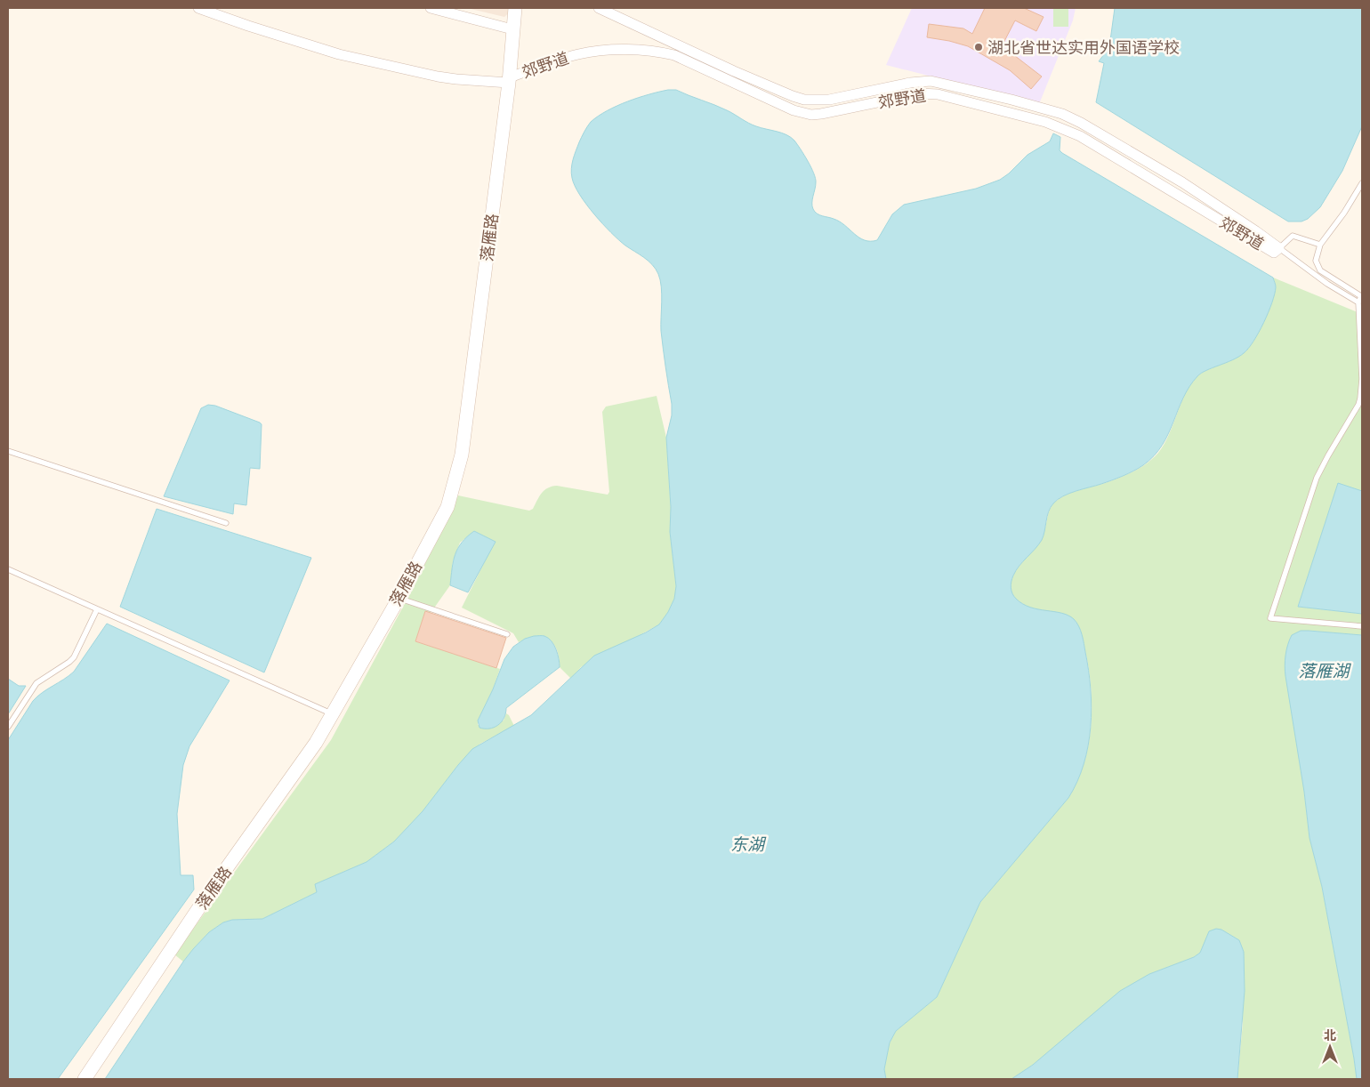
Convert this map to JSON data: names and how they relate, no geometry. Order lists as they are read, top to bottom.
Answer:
{
  "streets": {
    "street": ["郊野道", "落雁路"]
  },
  "crossings": [
    ["郊野道", "落雁路"]
  ],
  "water": ["落雁湖", "东湖"],
  "places": ["湖北省世达实用外国语学校"],
  "north": "top"
}
